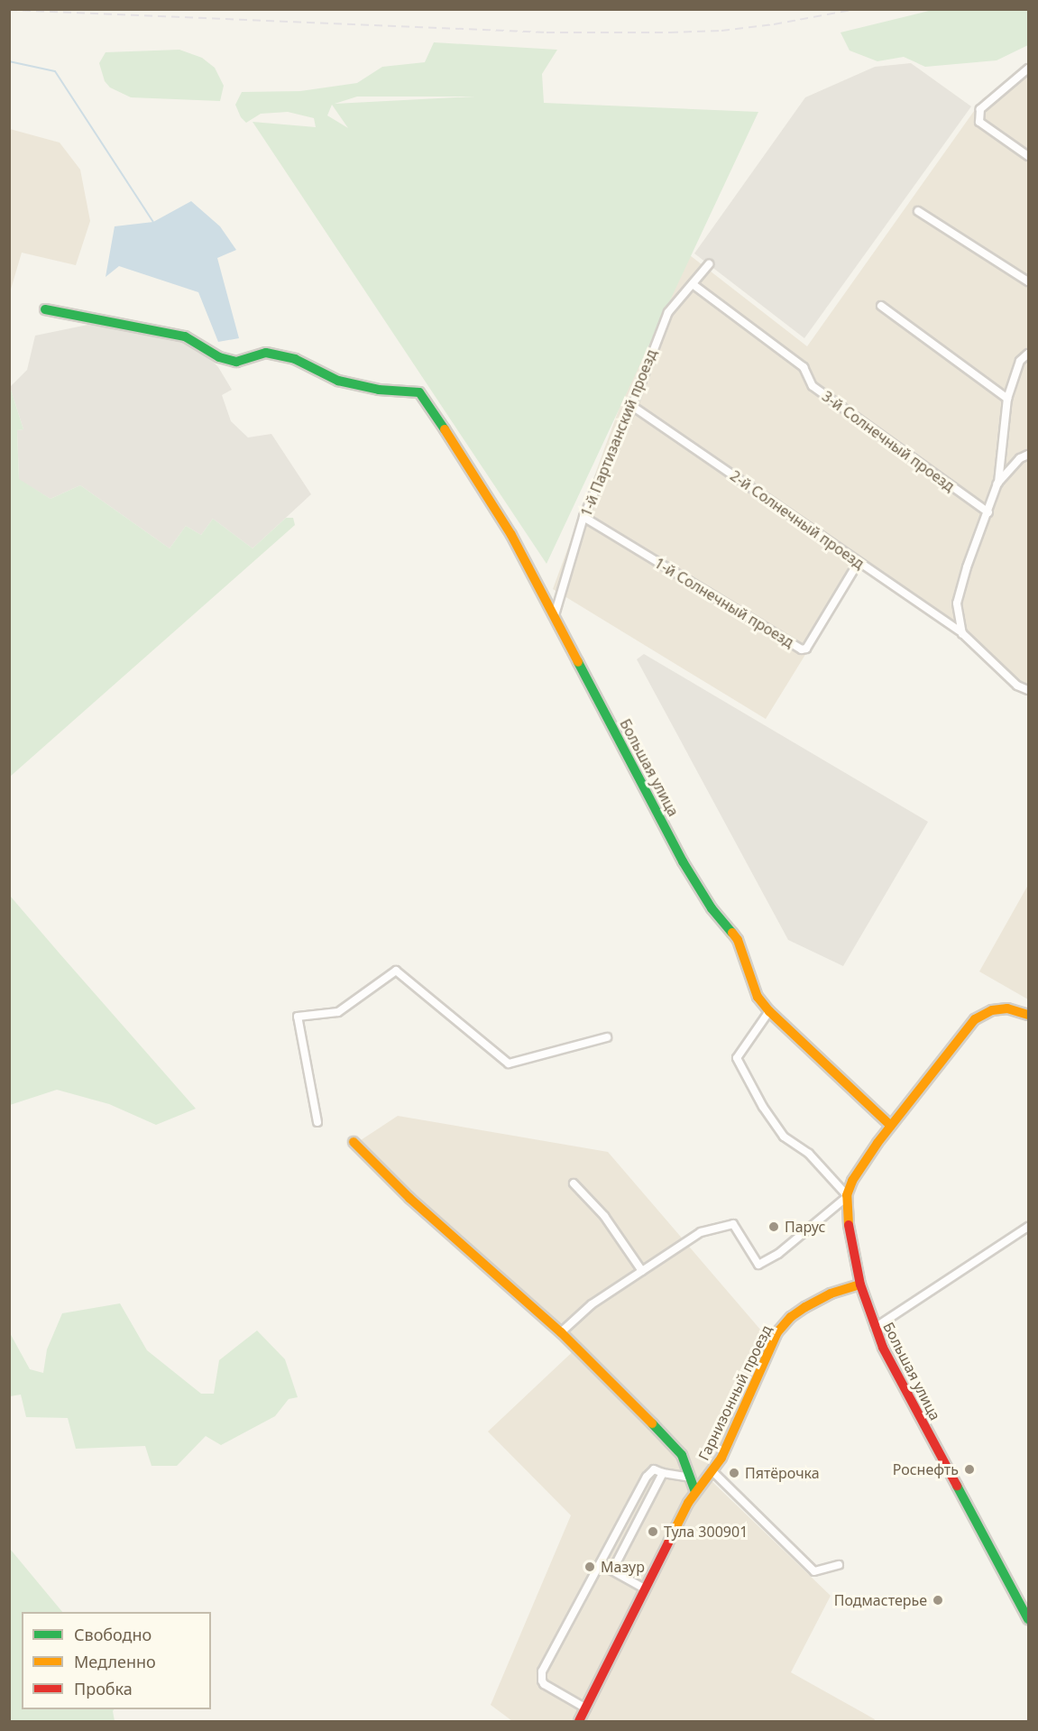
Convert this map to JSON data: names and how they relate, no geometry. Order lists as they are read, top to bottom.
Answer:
{
  "streets": {
    "street": [
      "1-й Партизанский проезд",
      "3-й Солнечный проезд",
      "2-й Солнечный проезд",
      "1-й Солнечный проезд",
      "Большая улица",
      "Гарнизонный проезд"
    ]
  },
  "crossings": [
    ["1-й Партизанский проезд", "3-й Солнечный проезд"],
    ["1-й Партизанский проезд", "2-й Солнечный проезд"],
    ["1-й Партизанский проезд", "1-й Солнечный проезд"],
    ["1-й Партизанский проезд", "Большая улица"],
    ["2-й Солнечный проезд", "1-й Солнечный проезд"],
    ["Большая улица", "Гарнизонный проезд"]
  ],
  "places": [
    "Парус",
    "Роснефть",
    "Пятёрочка",
    "Тула 300901",
    "Мазур",
    "Подмастерье"
  ],
  "legend": ["Свободно", "Медленно", "Пробка"]
}
